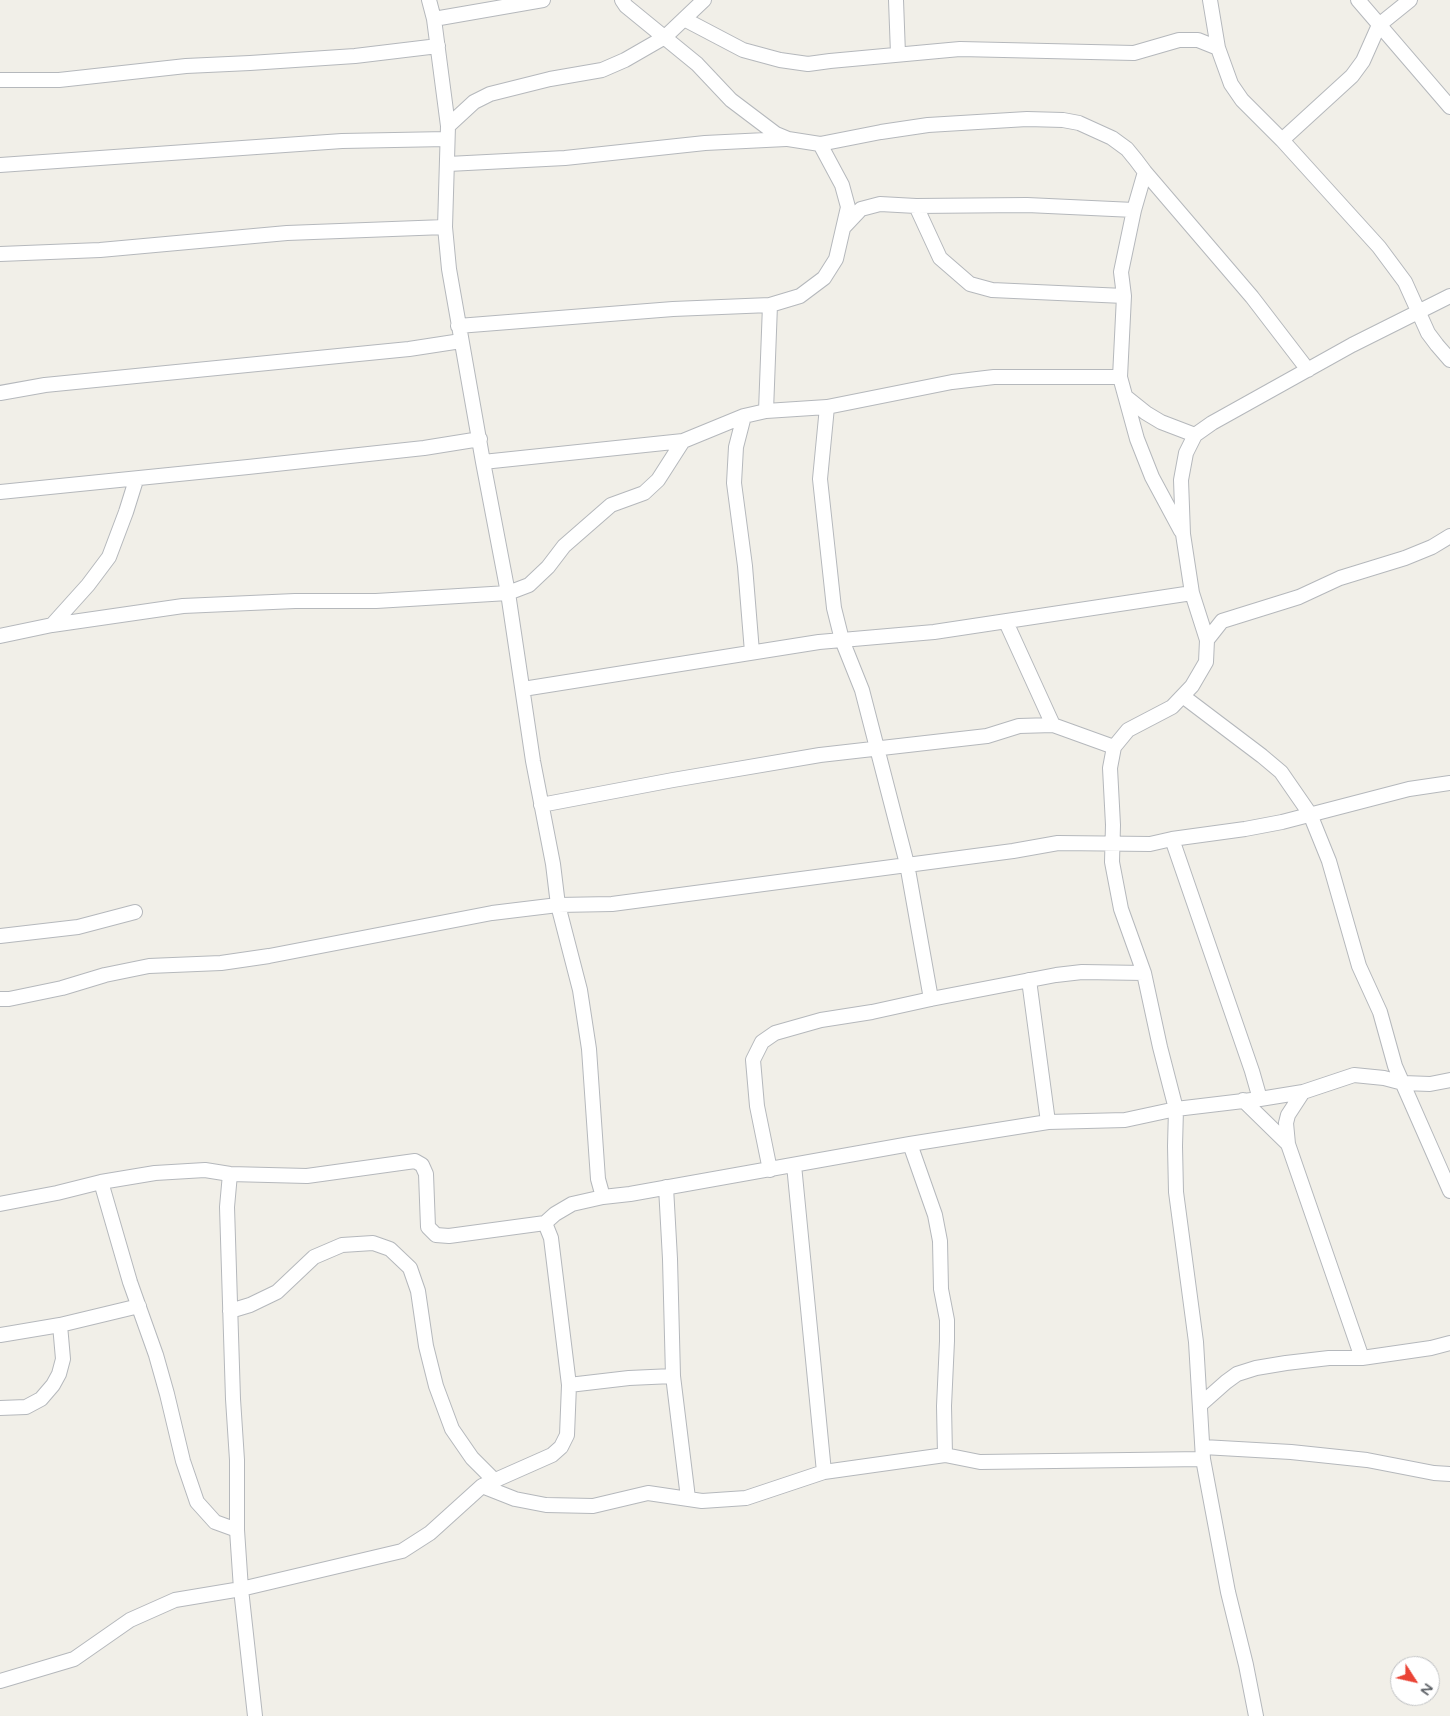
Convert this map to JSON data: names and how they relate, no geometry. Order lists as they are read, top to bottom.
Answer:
{
  "north": "bottom right"
}
